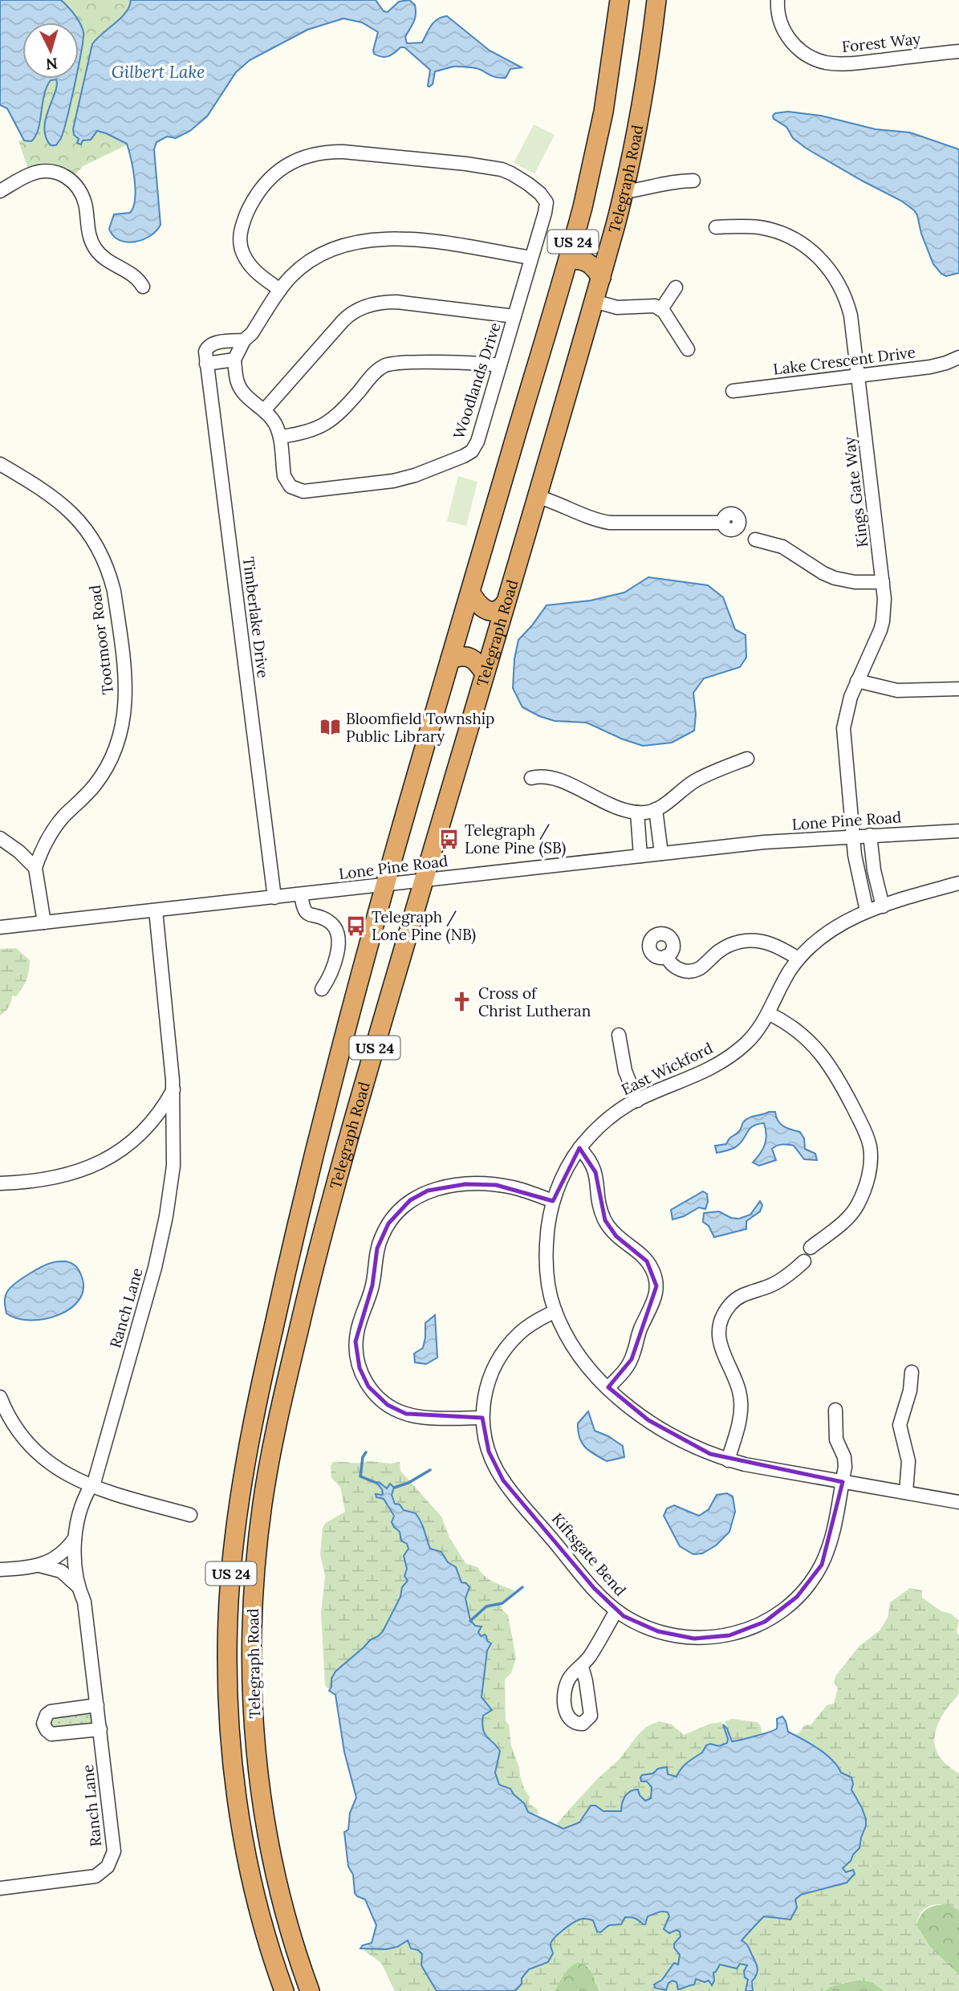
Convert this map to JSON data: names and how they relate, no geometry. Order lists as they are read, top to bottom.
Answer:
{
  "streets": {
    "highway": ["Telegraph Road", "US 24"],
    "street": [
      "Forest Way",
      "Lake Crescent Drive",
      "Woodlands Drive",
      "Kings Gate Way",
      "Timberlake Drive",
      "Tootmoor Road",
      "Lone Pine Road",
      "East Wickford",
      "Ranch Lane",
      "Kiftsgate Bend"
    ]
  },
  "crossings": [
    ["Telegraph Road", "Lone Pine Road"],
    ["Lake Crescent Drive", "Kings Gate Way"],
    ["Kings Gate Way", "Lone Pine Road"],
    ["Timberlake Drive", "Lone Pine Road"],
    ["Lone Pine Road", "Ranch Lane"],
    ["East Wickford", "Kiftsgate Bend"]
  ],
  "water": ["Gilbert Lake"],
  "places": {
    "library": ["Bloomfield Township Public Library"],
    "bus stop": ["Telegraph / Lone Pine (SB)", "Telegraph / Lone Pine (NB)"],
    "church": ["Cross of Christ Lutheran"]
  },
  "north": "bottom"
}
